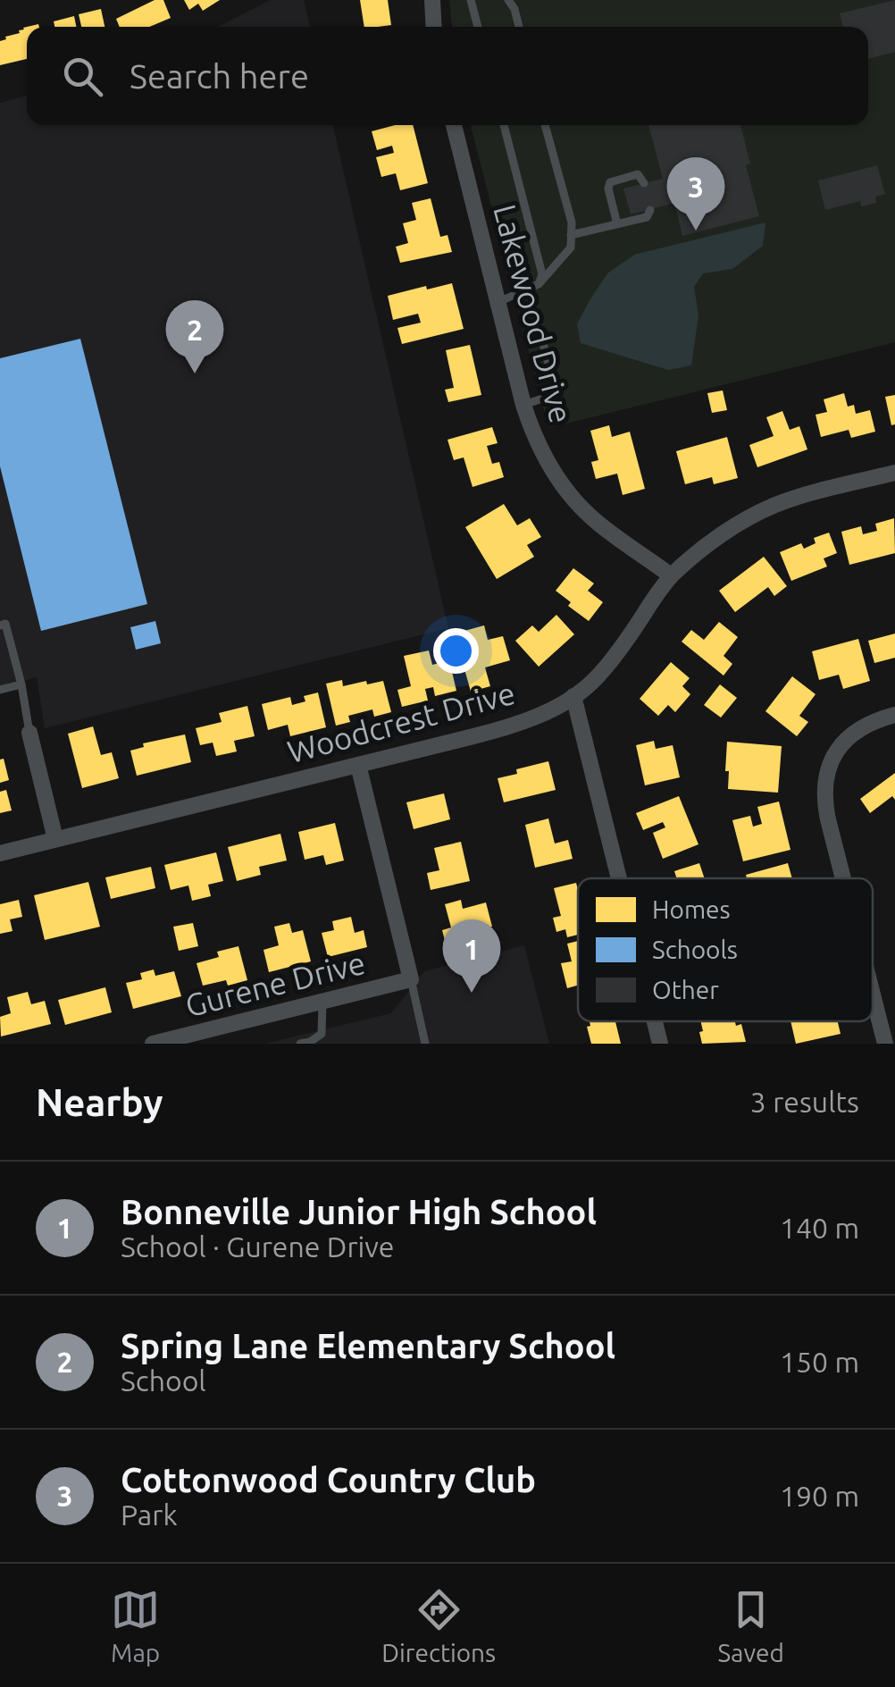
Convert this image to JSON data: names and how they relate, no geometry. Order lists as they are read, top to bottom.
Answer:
{
  "streets": {
    "street": ["Lakewood Drive", "Woodcrest Drive", "Gurene Drive"]
  },
  "crossings": [
    ["Lakewood Drive", "Woodcrest Drive"]
  ],
  "legend": ["Homes", "Schools", "Other"],
  "page": {
    "search": "Search here",
    "pins": ["3", "2", "1"],
    "heading": ["Nearby", "3 results"],
    "list": [
      {
        "mark": "1",
        "name": "Bonneville Junior High School",
        "note": "School · Gurene Drive",
        "value": "140 m"
      },
      {
        "mark": "2",
        "name": "Spring Lane Elementary School",
        "note": "School",
        "value": "150 m"
      },
      {
        "mark": "3",
        "name": "Cottonwood Country Club",
        "note": "Park",
        "value": "190 m"
      }
    ],
    "nav": ["Map", "Directions", "Saved"]
  }
}
